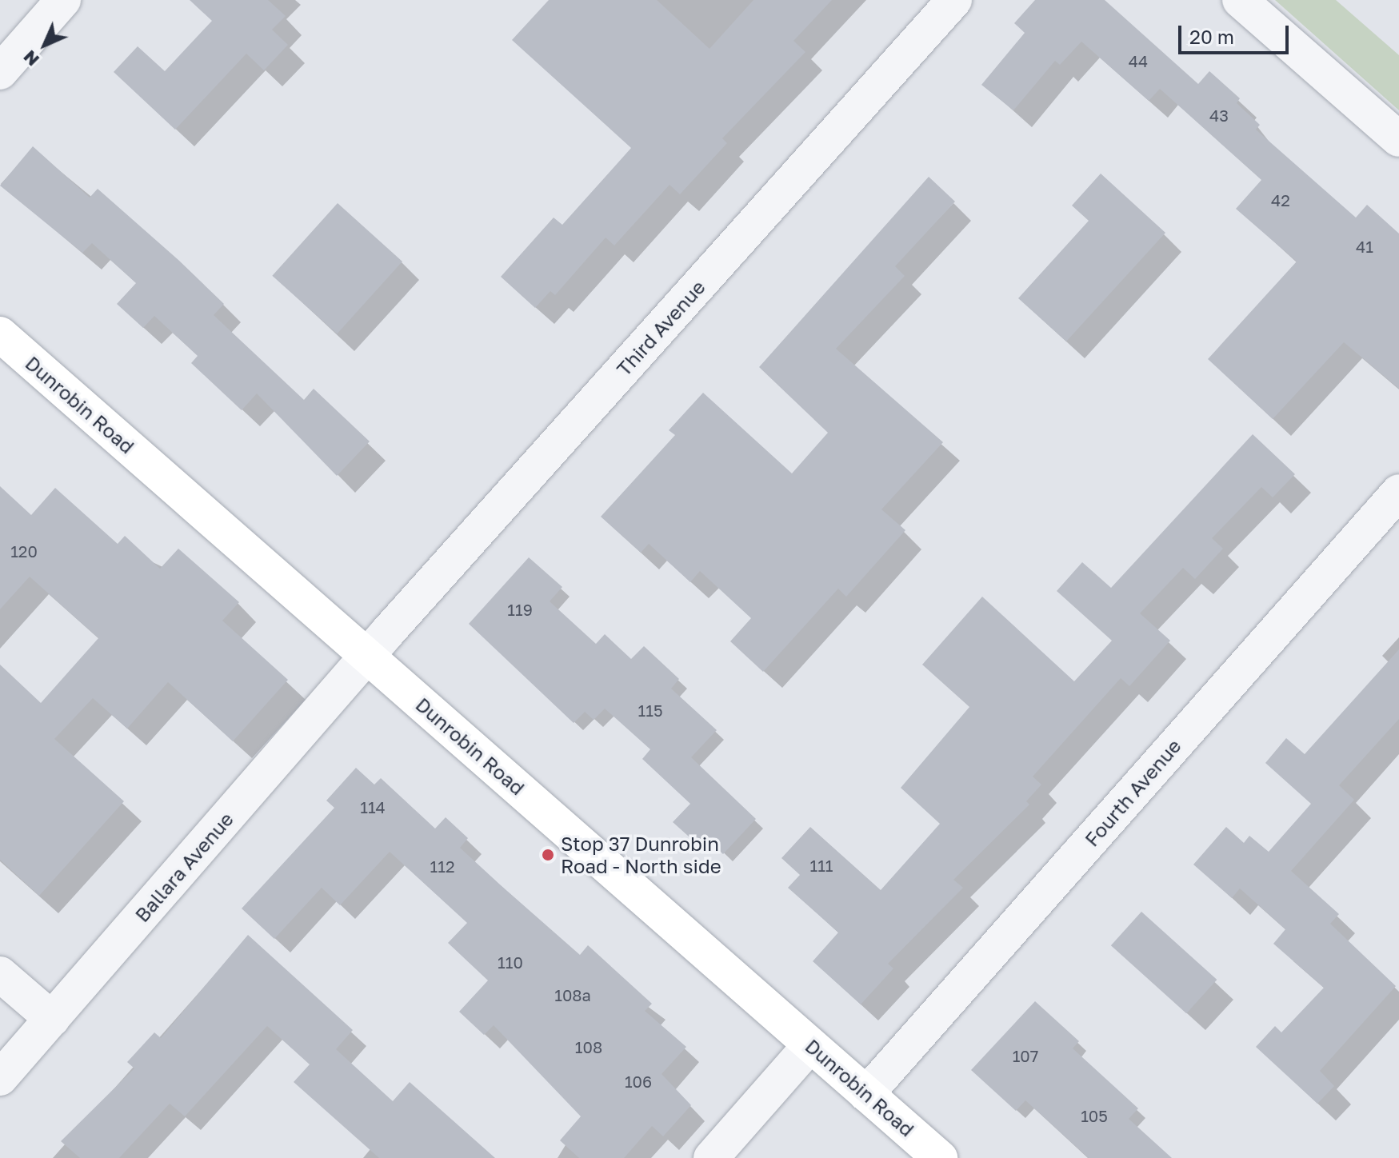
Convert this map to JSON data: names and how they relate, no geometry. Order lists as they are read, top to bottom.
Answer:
{
  "streets": {
    "street": [
      "Third Avenue",
      "Dunrobin Road",
      "Fourth Avenue",
      "Ballara Avenue"
    ]
  },
  "crossings": [
    ["Third Avenue", "Dunrobin Road"],
    ["Third Avenue", "Ballara Avenue"],
    ["Dunrobin Road", "Fourth Avenue"],
    ["Dunrobin Road", "Ballara Avenue"]
  ],
  "places": ["Stop 37 Dunrobin Road - North side"],
  "house_numbers": [
    "44",
    "43",
    "42",
    "41",
    "120",
    "119",
    "115",
    "114",
    "111",
    "112",
    "110",
    "108a",
    "108",
    "107",
    "106",
    "105"
  ],
  "scale_bar": "20 m",
  "north": "bottom left"
}
